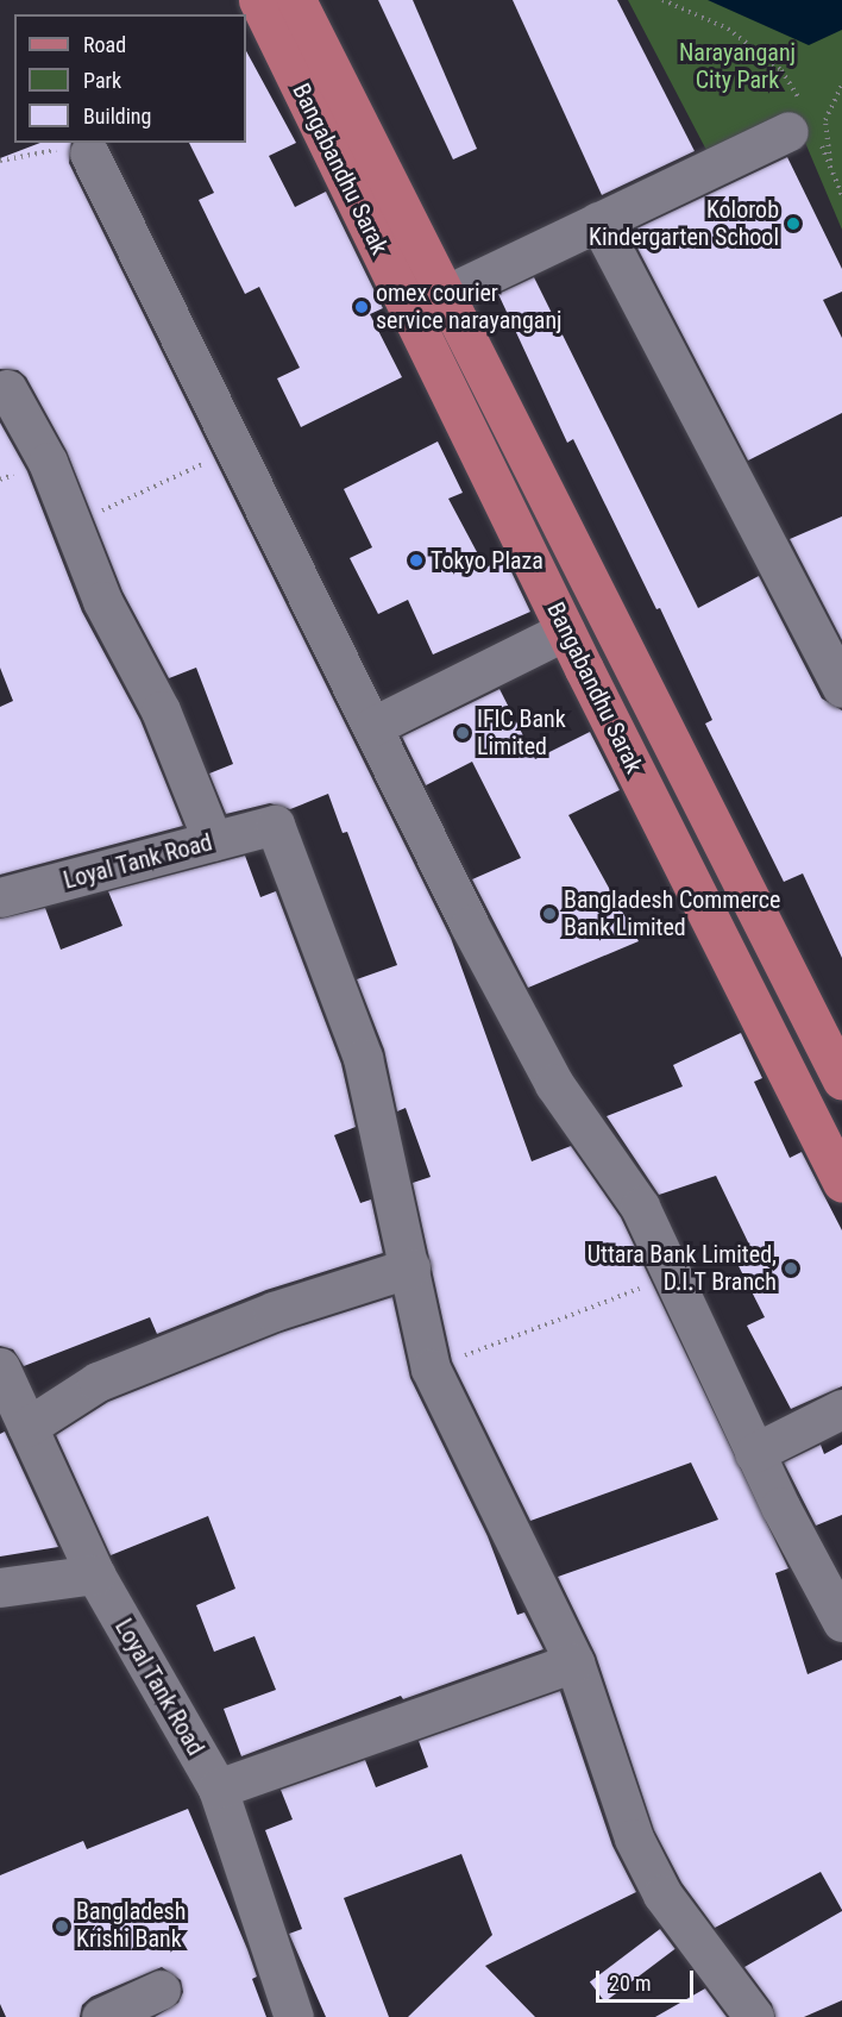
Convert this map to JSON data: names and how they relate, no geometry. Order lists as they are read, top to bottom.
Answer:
{
  "streets": {
    "main road": ["Bangabandhu Sarak"],
    "street": ["Loyal Tank Road"]
  },
  "parks": ["Narayanganj City Park"],
  "places": [
    "Kolorob Kindergarten School",
    "omex courier service narayanganj",
    "Tokyo Plaza",
    "IFIC Bank Limited",
    "Bangladesh Commerce Bank Limited",
    "Uttara Bank Limited, D.I.T Branch",
    "Bangladesh Krishi Bank"
  ],
  "legend": ["Road", "Park", "Building"],
  "scale_bar": "20 m"
}
